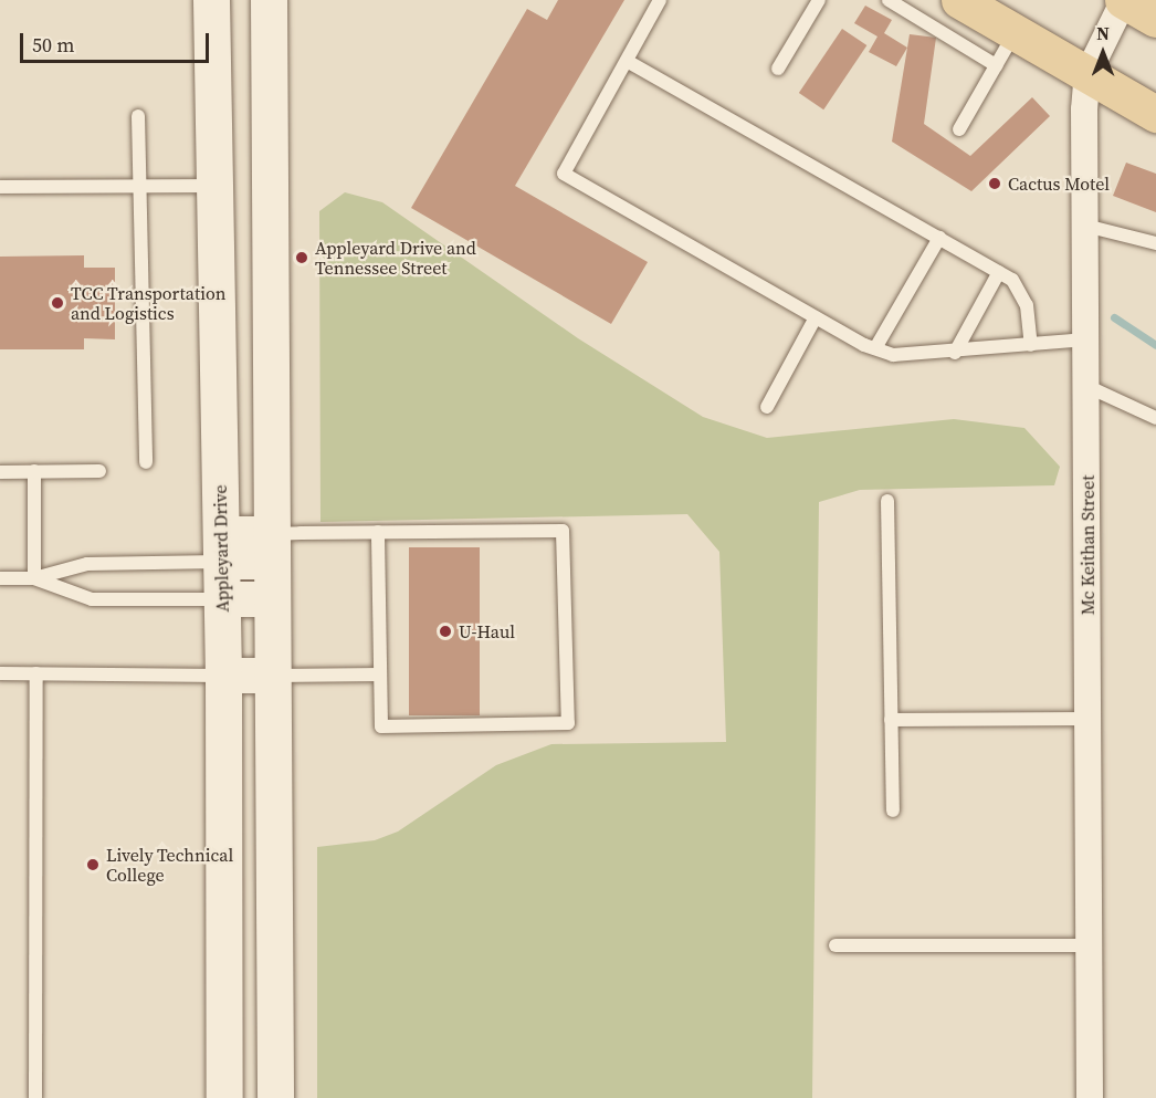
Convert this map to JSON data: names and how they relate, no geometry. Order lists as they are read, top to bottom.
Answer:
{
  "streets": {
    "main road": ["Appleyard Drive"],
    "street": ["Mc Keithan Street"]
  },
  "places": [
    "Cactus Motel",
    "Appleyard Drive and Tennessee Street",
    "TCC Transportation and Logistics",
    "U-Haul",
    "Lively Technical College"
  ],
  "scale_bar": "50 m",
  "north": "top"
}
